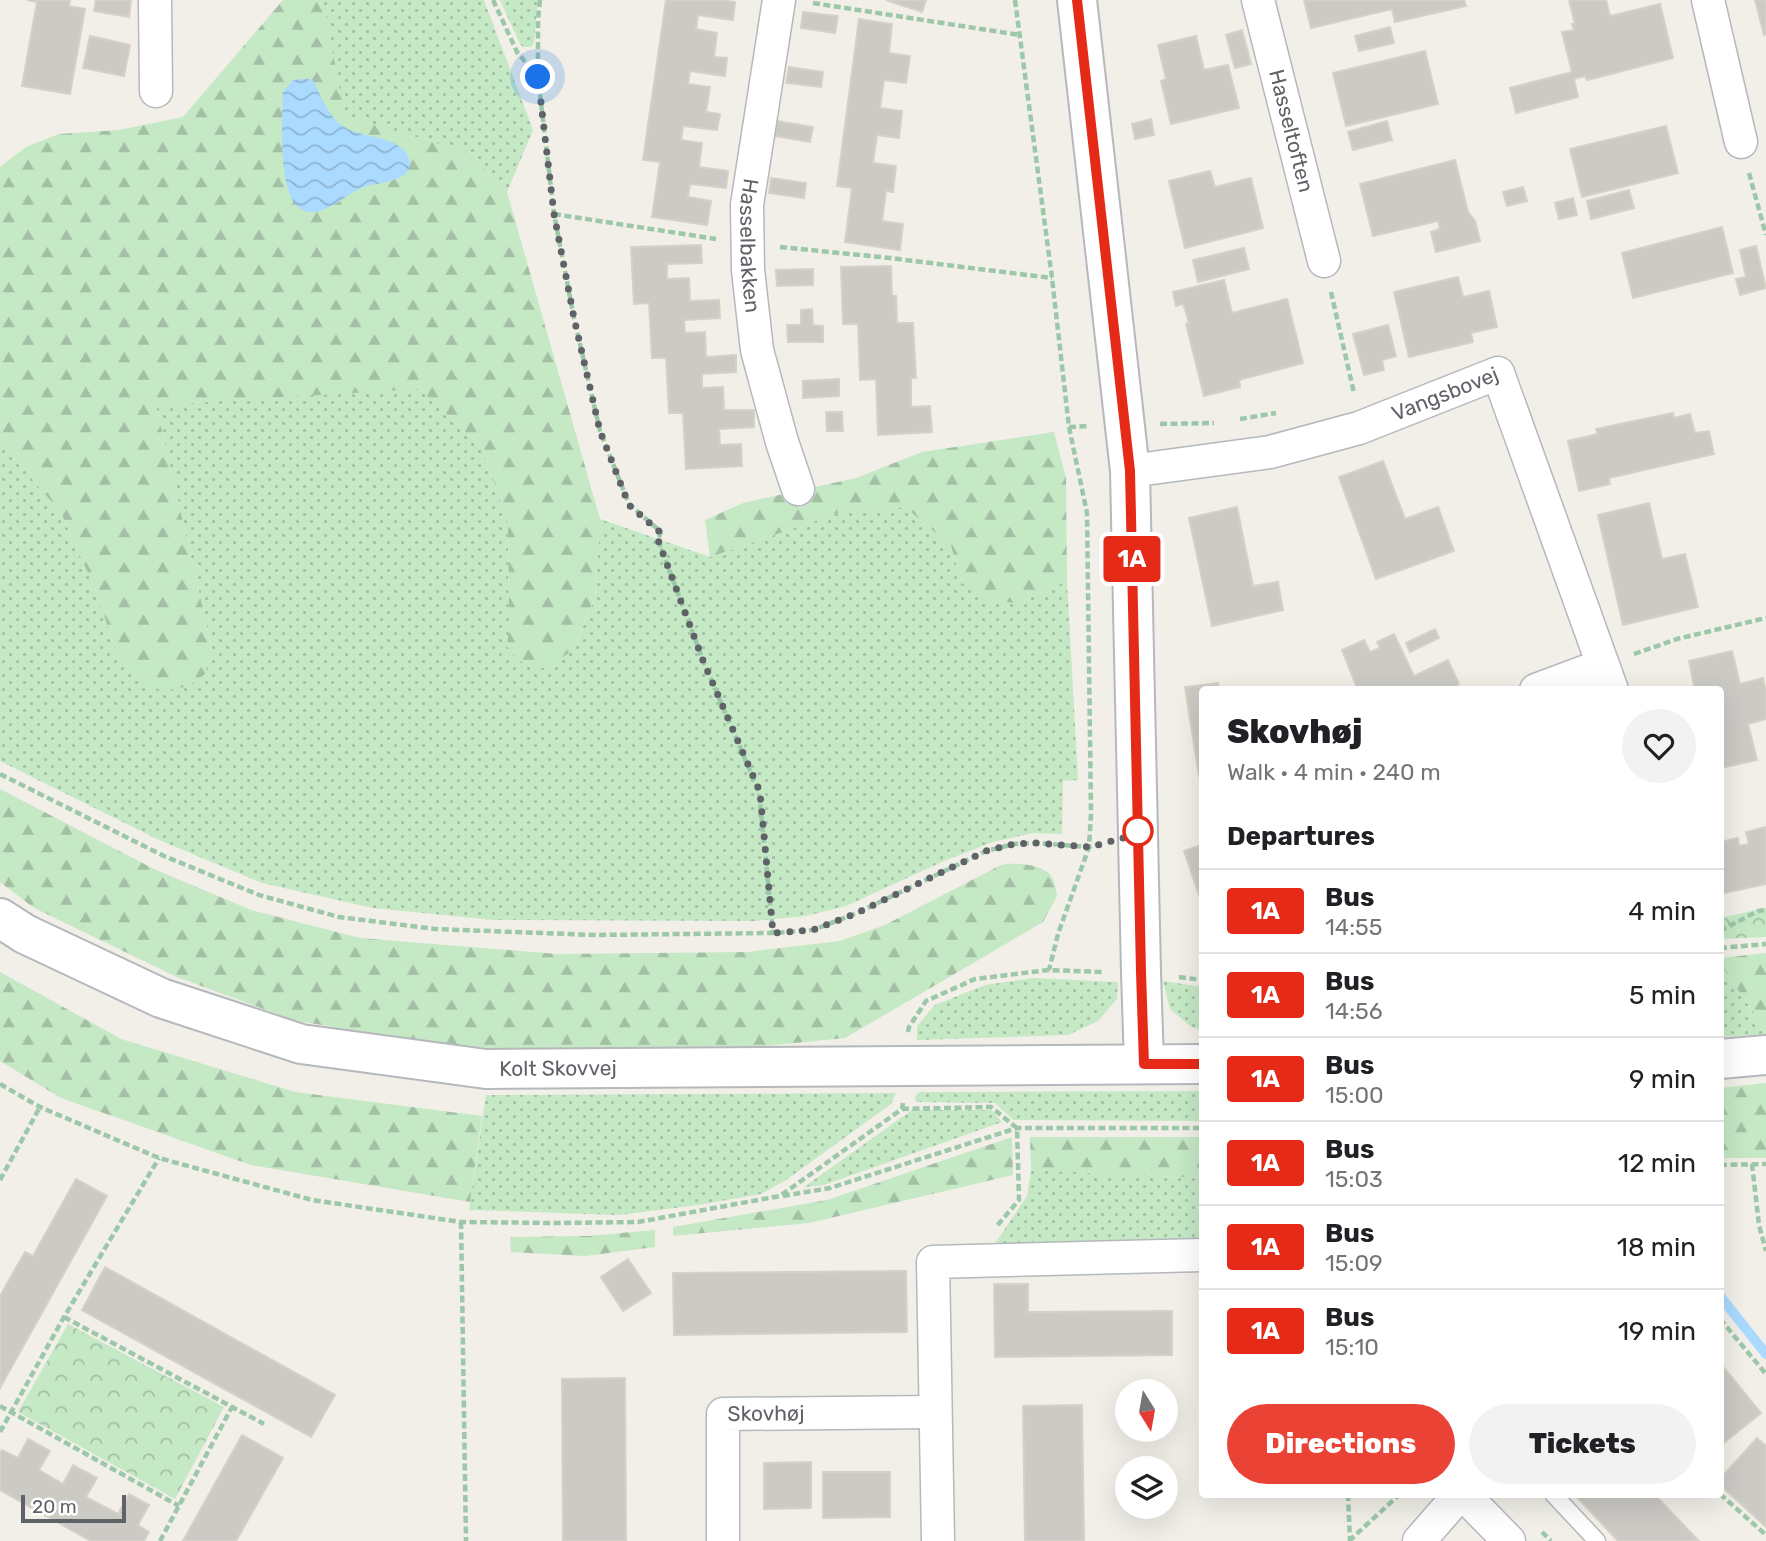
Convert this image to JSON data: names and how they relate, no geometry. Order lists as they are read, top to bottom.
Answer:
{
  "streets": {
    "street": [
      "Hasseltoften",
      "Hasselbakken",
      "Vangsbovej",
      "Kolt Skovvej",
      "Skovhøj"
    ]
  },
  "lines": ["bus line 1A"],
  "scale_bar": "20 m",
  "north": "bottom",
  "page": {
    "on_map": "1A",
    "heading": [
      ["Skovhøj", "Walk · 4 min · 240 m"],
      "Departures"
    ],
    "list": [
      {
        "mark": "1A",
        "name": "Bus",
        "note": "14:55",
        "value": "4 min"
      },
      {
        "mark": "1A",
        "name": "Bus",
        "note": "14:56",
        "value": "5 min"
      },
      {
        "mark": "1A",
        "name": "Bus",
        "note": "15:00",
        "value": "9 min"
      },
      {
        "mark": "1A",
        "name": "Bus",
        "note": "15:03",
        "value": "12 min"
      },
      {
        "mark": "1A",
        "name": "Bus",
        "note": "15:09",
        "value": "18 min"
      },
      {
        "mark": "1A",
        "name": "Bus",
        "note": "15:10",
        "value": "19 min"
      }
    ],
    "buttons": ["Directions", "Tickets"],
    "scale": "20 m"
  }
}
